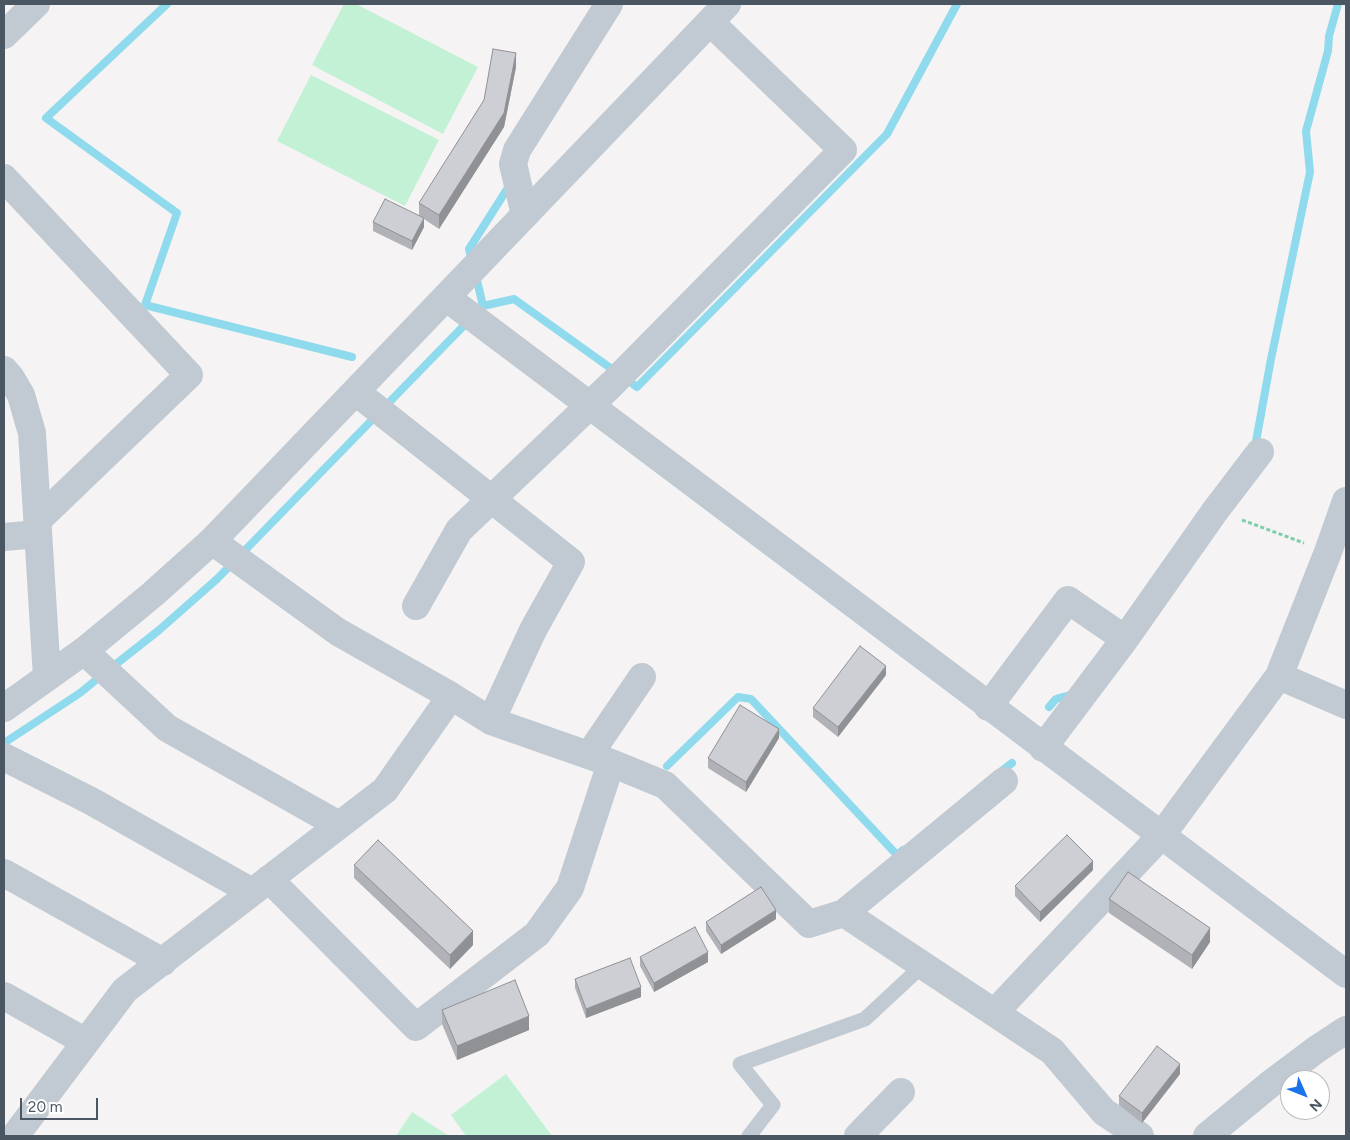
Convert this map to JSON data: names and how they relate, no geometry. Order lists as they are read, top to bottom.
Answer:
{
  "scale_bar": "20 m",
  "north": "bottom right"
}
